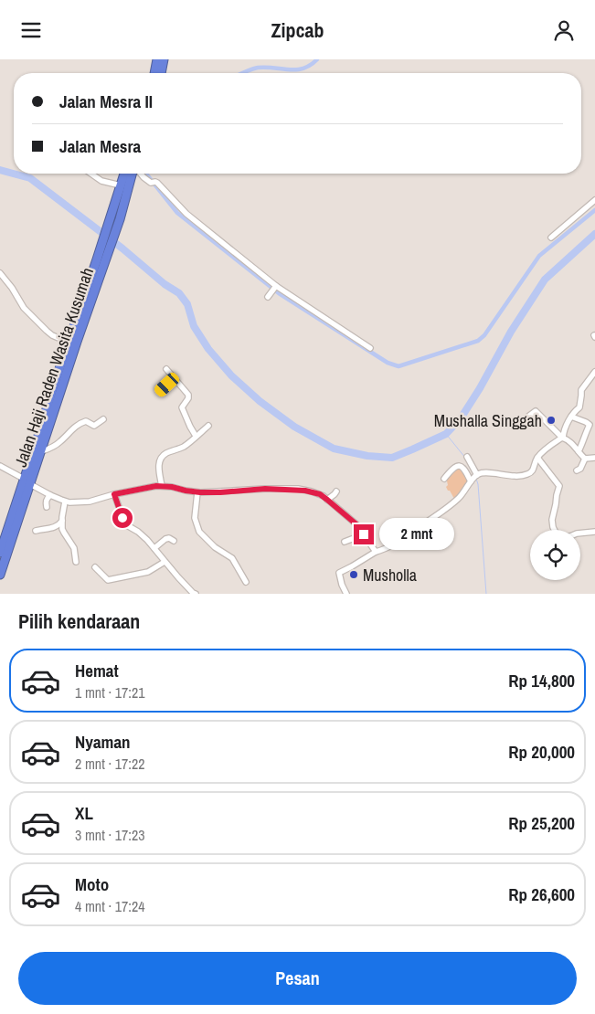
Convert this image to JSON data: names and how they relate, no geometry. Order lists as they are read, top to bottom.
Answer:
{
  "streets": {
    "highway": ["Jalan Haji Raden Wasita Kusumah"]
  },
  "places": ["Mushalla Singgah", "Musholla"],
  "page": {
    "header": "Zipcab",
    "banner": ["Jalan Mesra II", "Jalan Mesra"],
    "bubble": "2 mnt",
    "heading": "Pilih kendaraan",
    "list": [
      {
        "name": "Hemat",
        "note": "1 mnt · 17:21",
        "value": "Rp 14,800"
      },
      {
        "name": "Nyaman",
        "note": "2 mnt · 17:22",
        "value": "Rp 20,000"
      },
      {
        "name": "XL",
        "note": "3 mnt · 17:23",
        "value": "Rp 25,200"
      },
      {
        "name": "Moto",
        "note": "4 mnt · 17:24",
        "value": "Rp 26,600"
      }
    ],
    "buttons": "Pesan"
  }
}
